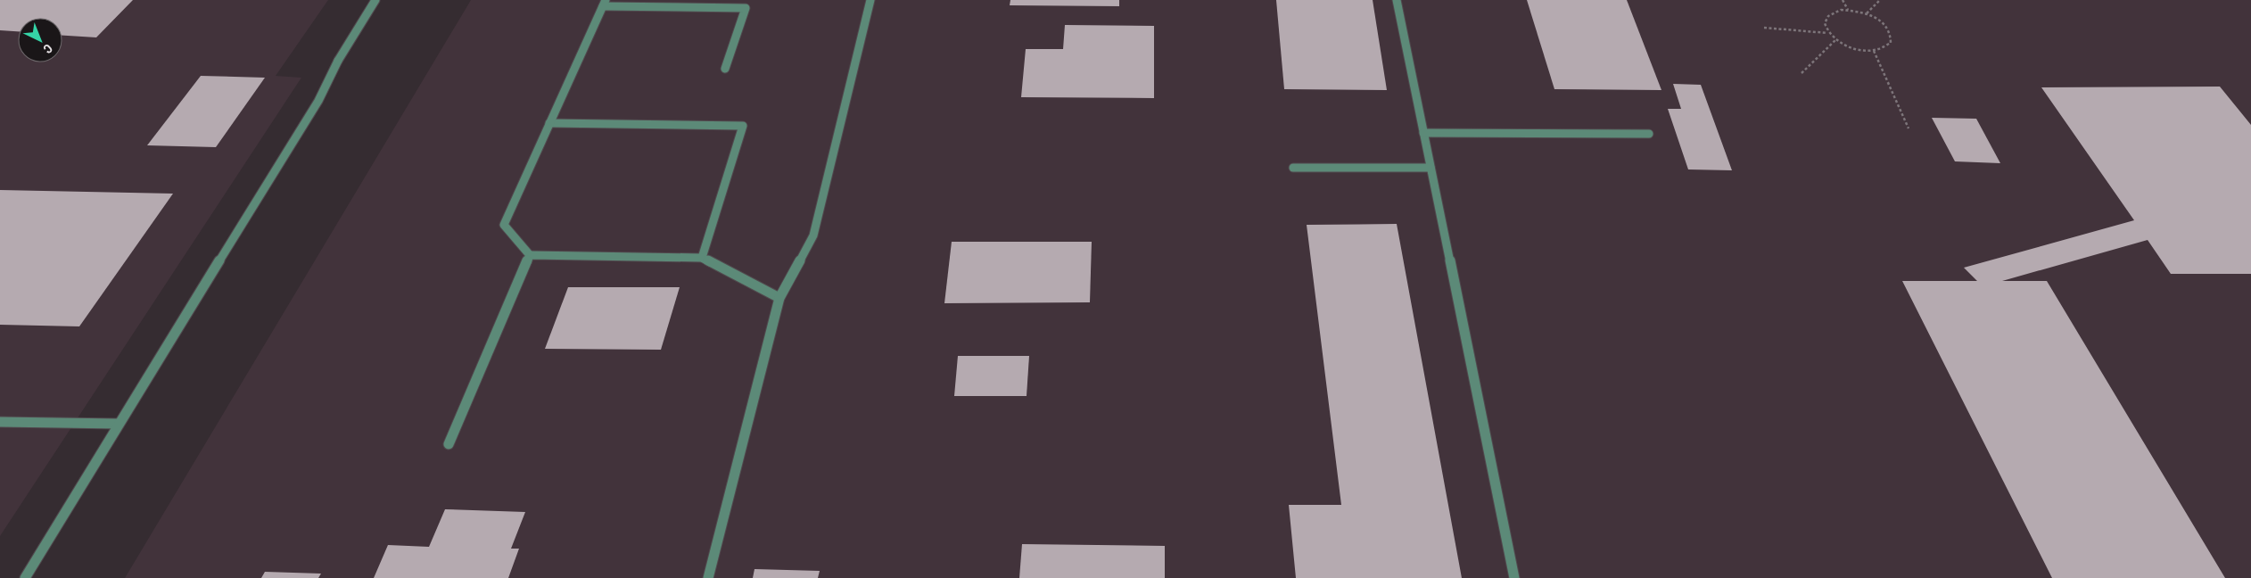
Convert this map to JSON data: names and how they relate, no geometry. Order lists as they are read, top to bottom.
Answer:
{
  "north": "bottom right"
}
